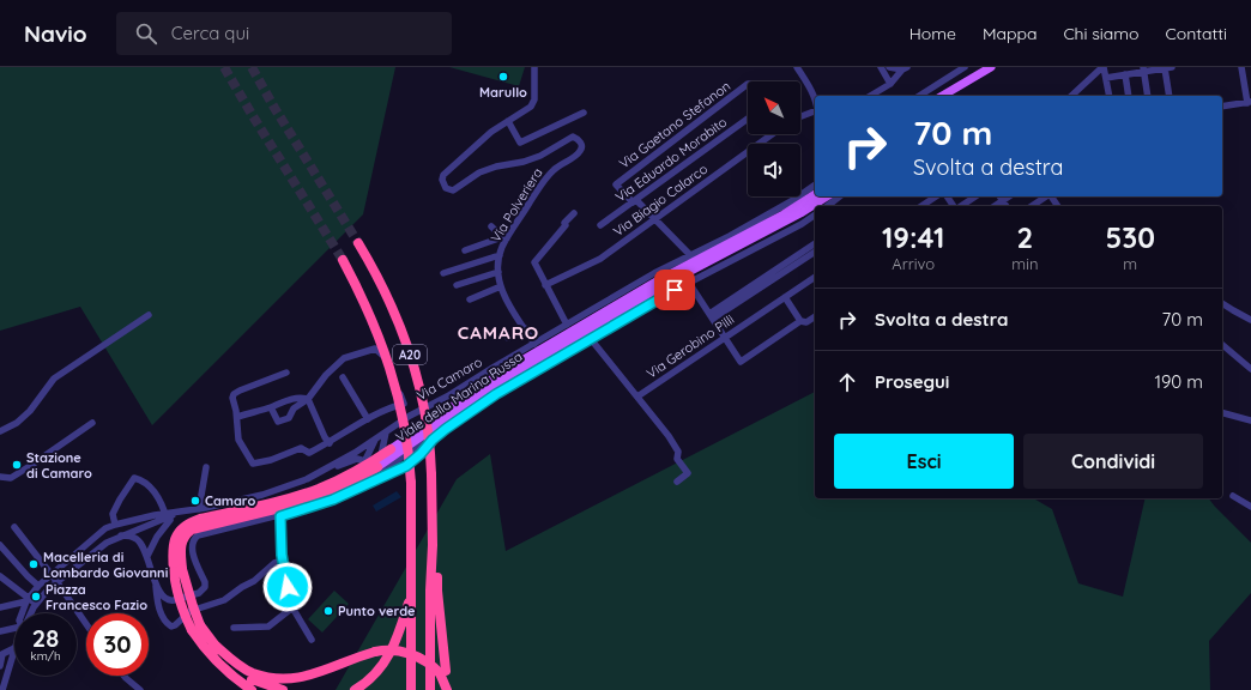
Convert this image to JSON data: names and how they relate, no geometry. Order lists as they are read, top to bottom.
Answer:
{
  "streets": {
    "highway": ["A20"],
    "main road": ["Viale della Marina Russa"],
    "street": [
      "Via Gaetano Stefanon",
      "Via Eduardo Morabito",
      "Via Biagio Calarco",
      "Via Polveriera",
      "Via Gerobino Pilli",
      "Via Camaro"
    ]
  },
  "crossings": [
    ["Via Gaetano Stefanon", "Via Eduardo Morabito"],
    ["Via Polveriera", "Via Camaro"]
  ],
  "districts": ["CAMARO"],
  "places": [
    "Marullo",
    "Stazione di Camaro",
    "Camaro",
    "Macelleria di Lombardo Giovanni",
    "Piazza Francesco Fazio",
    "Punto verde"
  ],
  "north": "top left",
  "page": {
    "header": "Navio",
    "search": "Cerca qui",
    "nav": [
      "Home",
      "Mappa",
      "Chi siamo",
      "Contatti"
    ],
    "turn": ["70 m", "Svolta a destra"],
    "eta": [
      "19:41",
      "Arrivo",
      "2",
      "min",
      "530",
      "m"
    ],
    "list": [
      {
        "name": "Svolta a destra",
        "value": "70 m"
      },
      {
        "name": "Prosegui",
        "value": "190 m"
      }
    ],
    "buttons": ["Esci", "Condividi"],
    "speed": "28 km/h",
    "limit": "30"
  }
}
